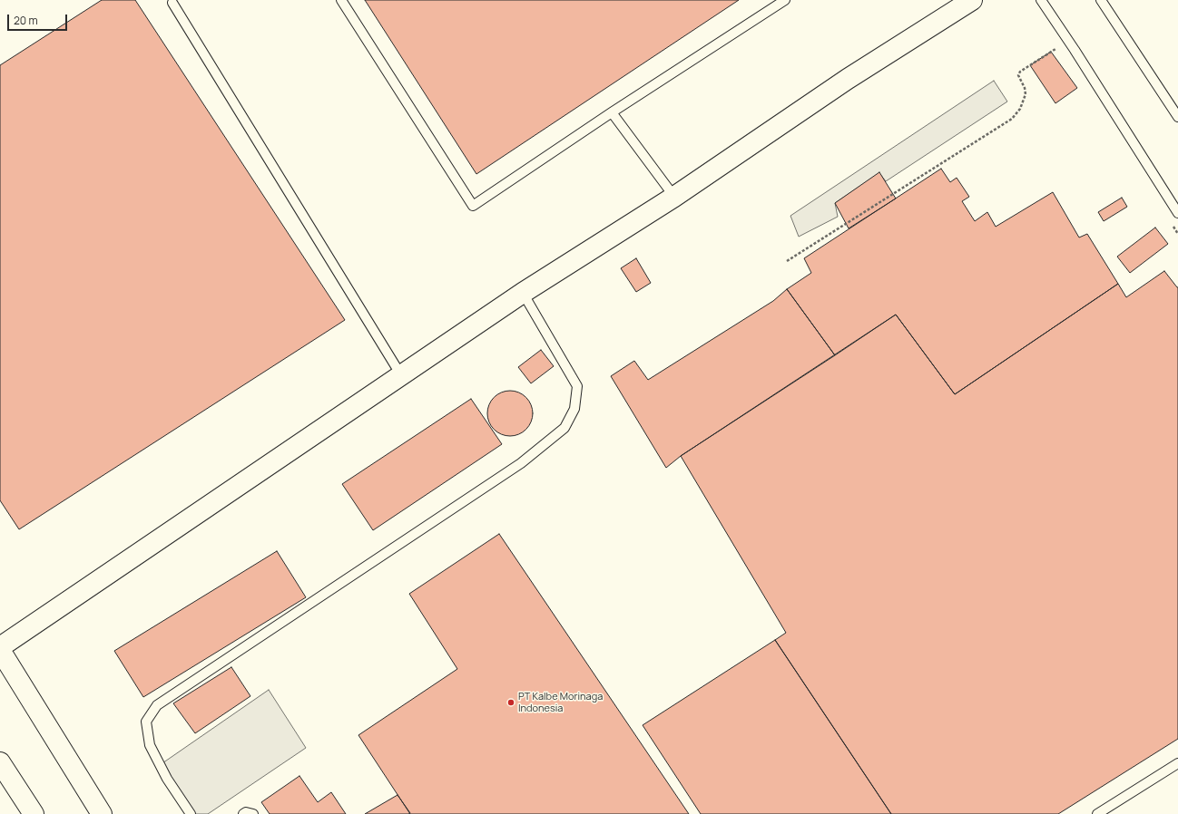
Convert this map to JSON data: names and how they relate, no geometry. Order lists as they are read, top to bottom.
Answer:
{
  "places": ["PT Kalbe Morinaga Indonesia"],
  "scale_bar": "20 m"
}
